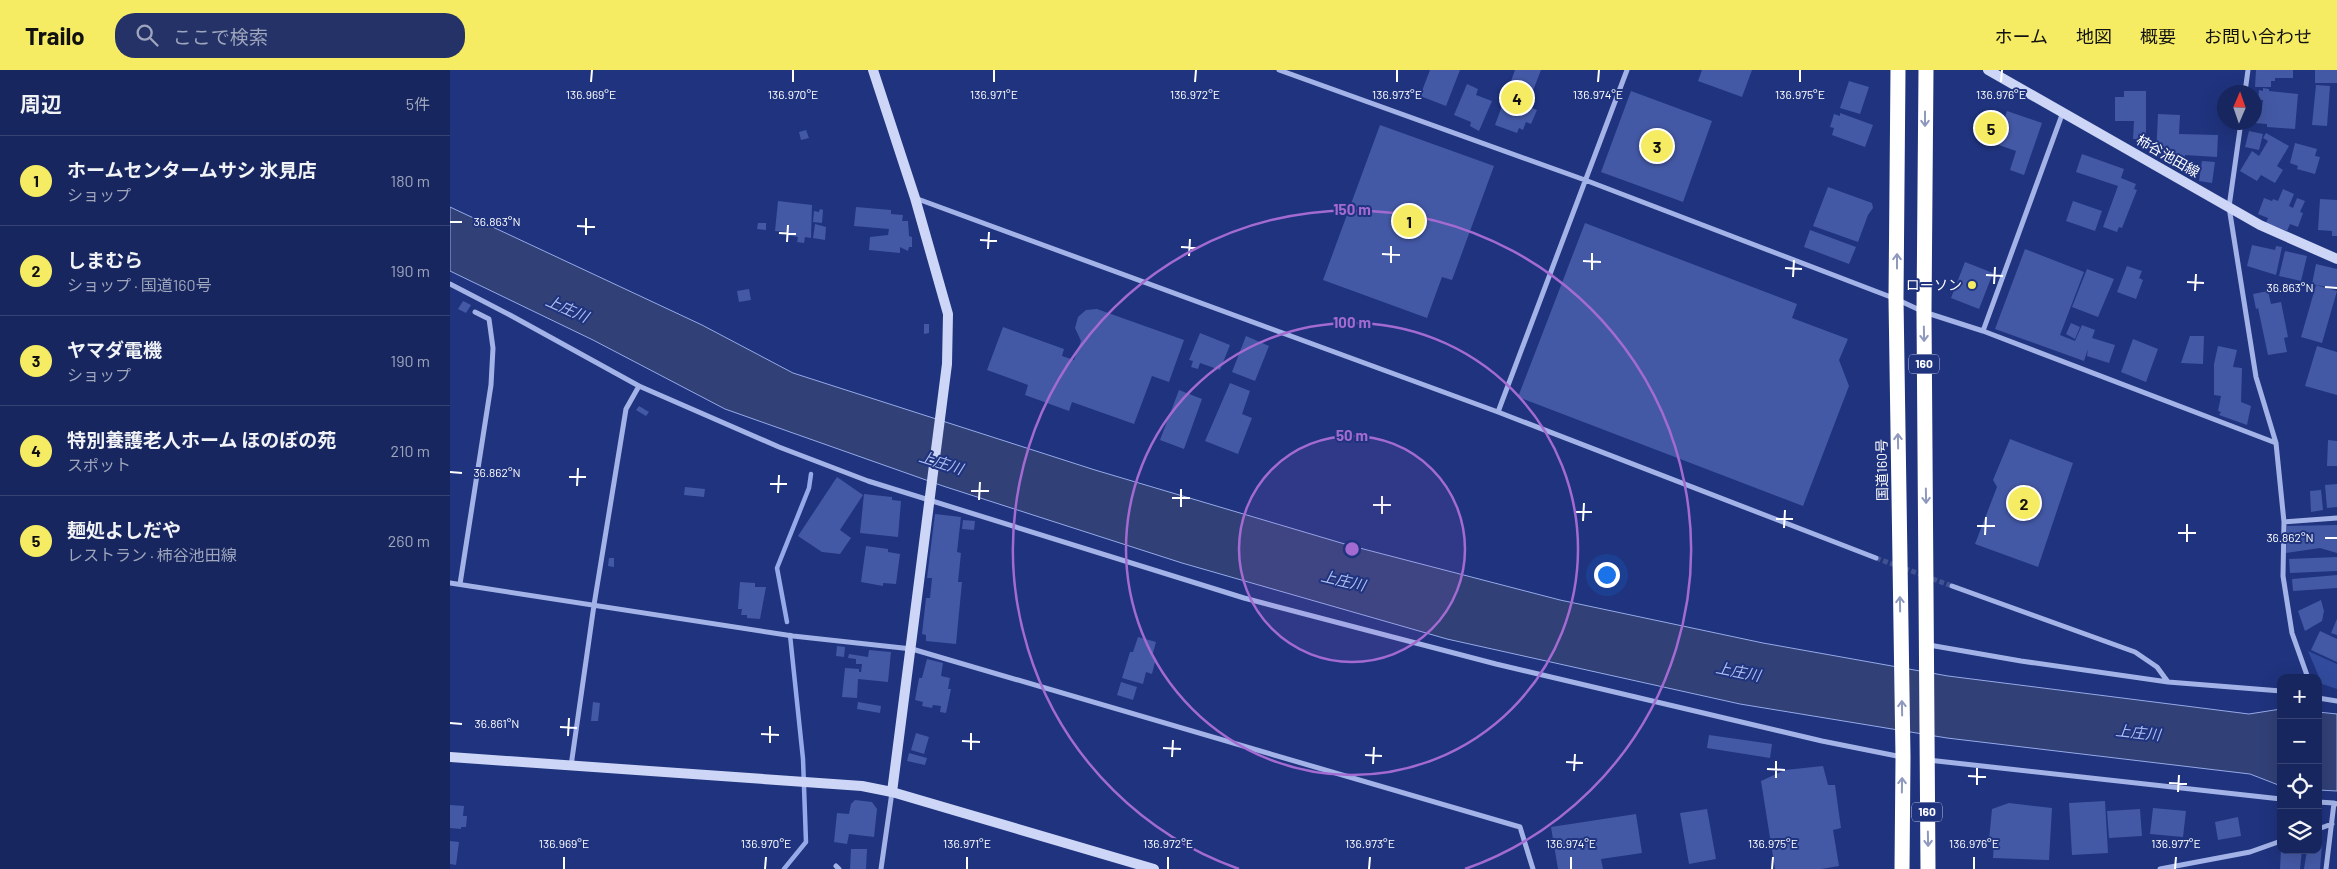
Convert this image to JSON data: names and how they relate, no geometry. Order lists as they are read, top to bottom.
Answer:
{
  "streets": {
    "highway": ["160", "国道160号"],
    "street": ["柿谷池田線"]
  },
  "water": ["上庄川"],
  "places": ["ローソン"],
  "north": "top",
  "page": {
    "header": "Trailo",
    "search": "ここで検索",
    "nav": [
      "ホーム",
      "地図",
      "概要",
      "お問い合わせ"
    ],
    "heading": ["周辺", "5件"],
    "pins": [
      "4",
      "5",
      "3",
      "1",
      "2"
    ],
    "list": [
      {
        "mark": "1",
        "name": "ホームセンタームサシ 氷見店",
        "note": "ショップ",
        "value": "180 m"
      },
      {
        "mark": "2",
        "name": "しまむら",
        "note": "ショップ · 国道160号",
        "value": "190 m"
      },
      {
        "mark": "3",
        "name": "ヤマダ電機",
        "note": "ショップ",
        "value": "190 m"
      },
      {
        "mark": "4",
        "name": "特別養護老人ホーム ほのぼの苑",
        "note": "スポット",
        "value": "210 m"
      },
      {
        "mark": "5",
        "name": "麺処よしだや",
        "note": "レストラン · 柿谷池田線",
        "value": "260 m"
      }
    ],
    "map_buttons": ["+", "−"]
  },
  "coordinates": [
    "136.969°E",
    "136.970°E",
    "136.971°E",
    "136.972°E",
    "136.973°E",
    "136.974°E",
    "136.975°E",
    "136.976°E",
    "36.863°N",
    "36.862°N",
    "36.861°N",
    "136.977°E"
  ],
  "rings": ["150 m", "100 m", "50 m"]
}
